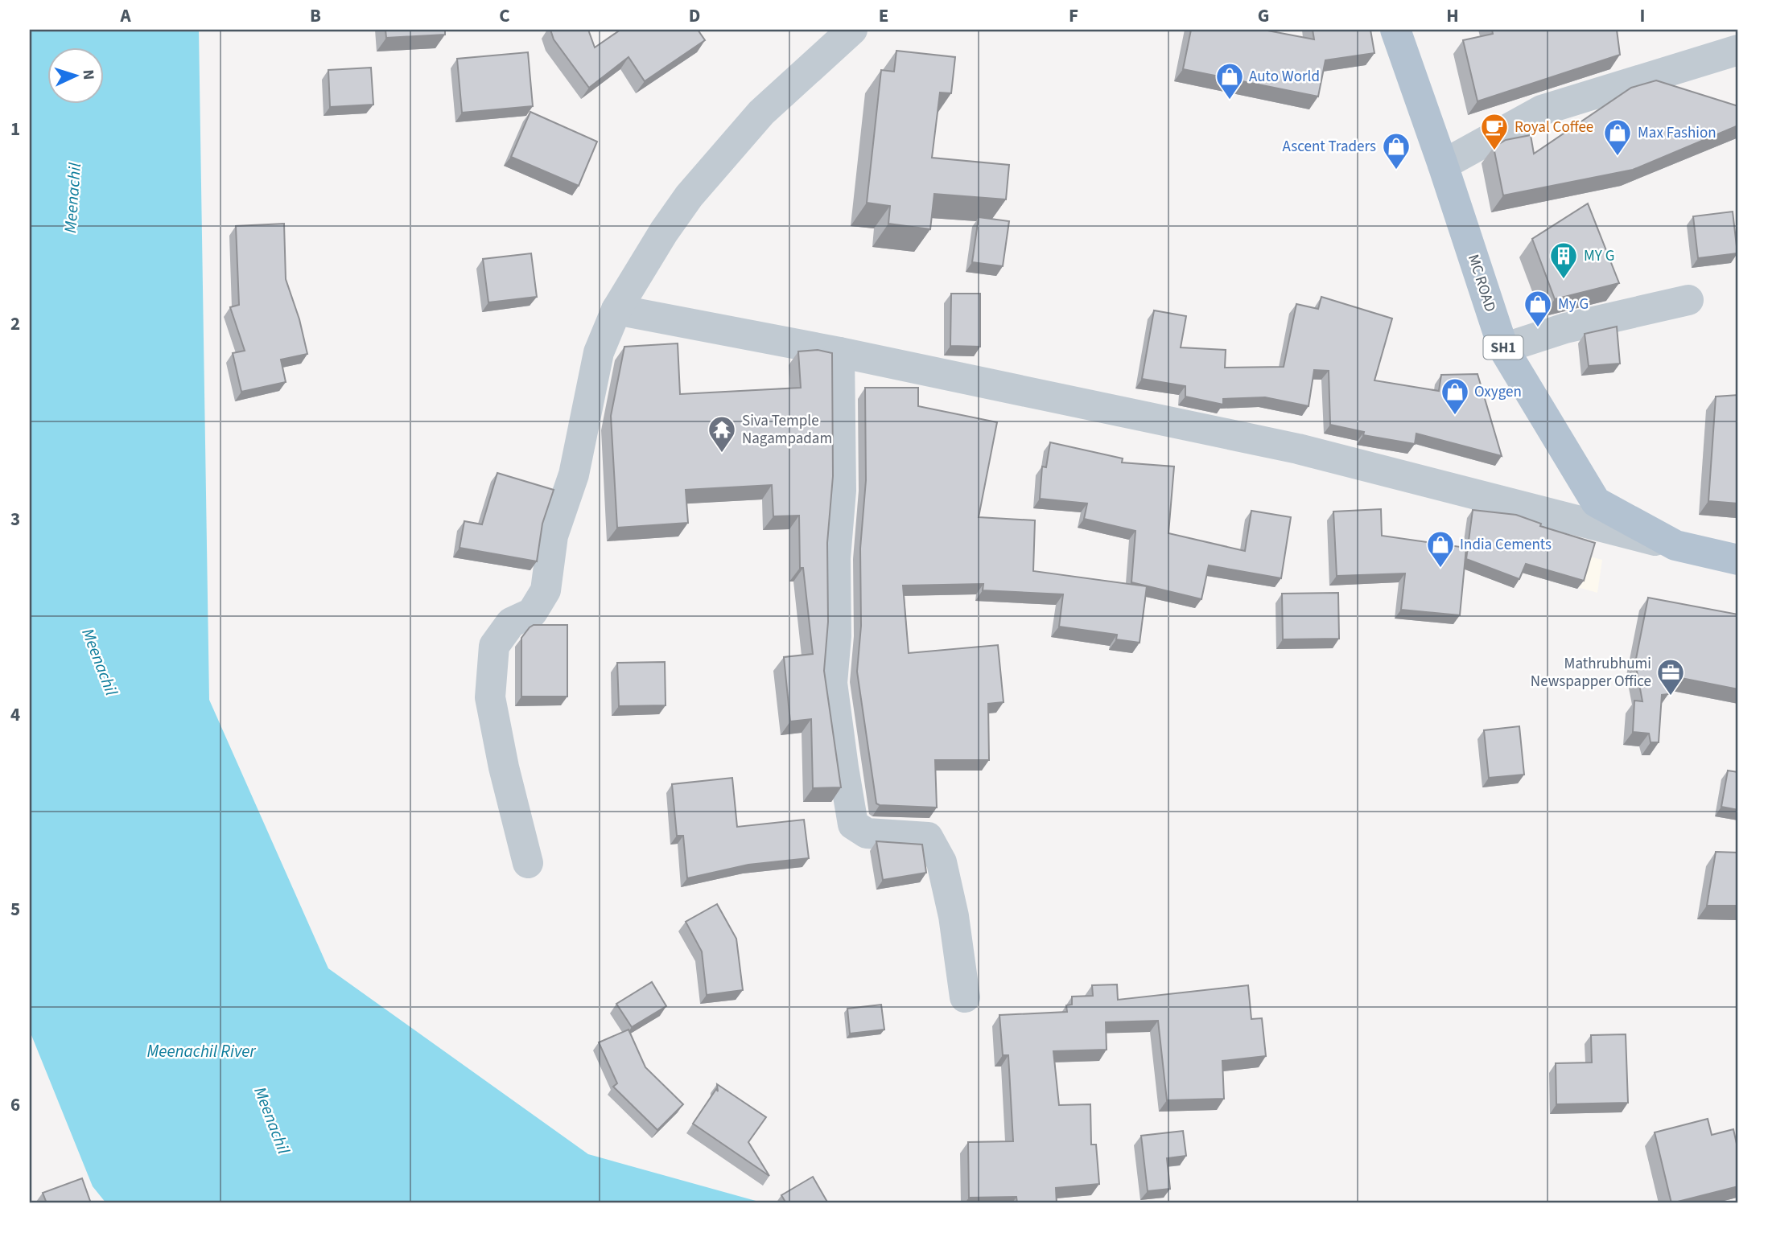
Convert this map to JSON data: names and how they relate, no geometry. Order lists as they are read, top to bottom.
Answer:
{
  "streets": {
    "main road": ["MC ROAD", "SH1"]
  },
  "water": ["Meenachil", "Meenachil River"],
  "places": {
    "shop": [
      "Auto World",
      "Max Fashion",
      "Ascent Traders",
      "My G",
      "Oxygen",
      "India Cements"
    ],
    "cafe": ["Royal Coffee"],
    "building": ["MY G"],
    "temple": ["Siva Temple Nagampadam"],
    "office": ["Mathrubhumi Newspapper Office"]
  },
  "north": "right",
  "grid": {
    "columns": [
      "A",
      "B",
      "C",
      "D",
      "E",
      "F",
      "G",
      "H",
      "I"
    ],
    "rows": [
      "1",
      "2",
      "3",
      "4",
      "5",
      "6"
    ]
  }
}
